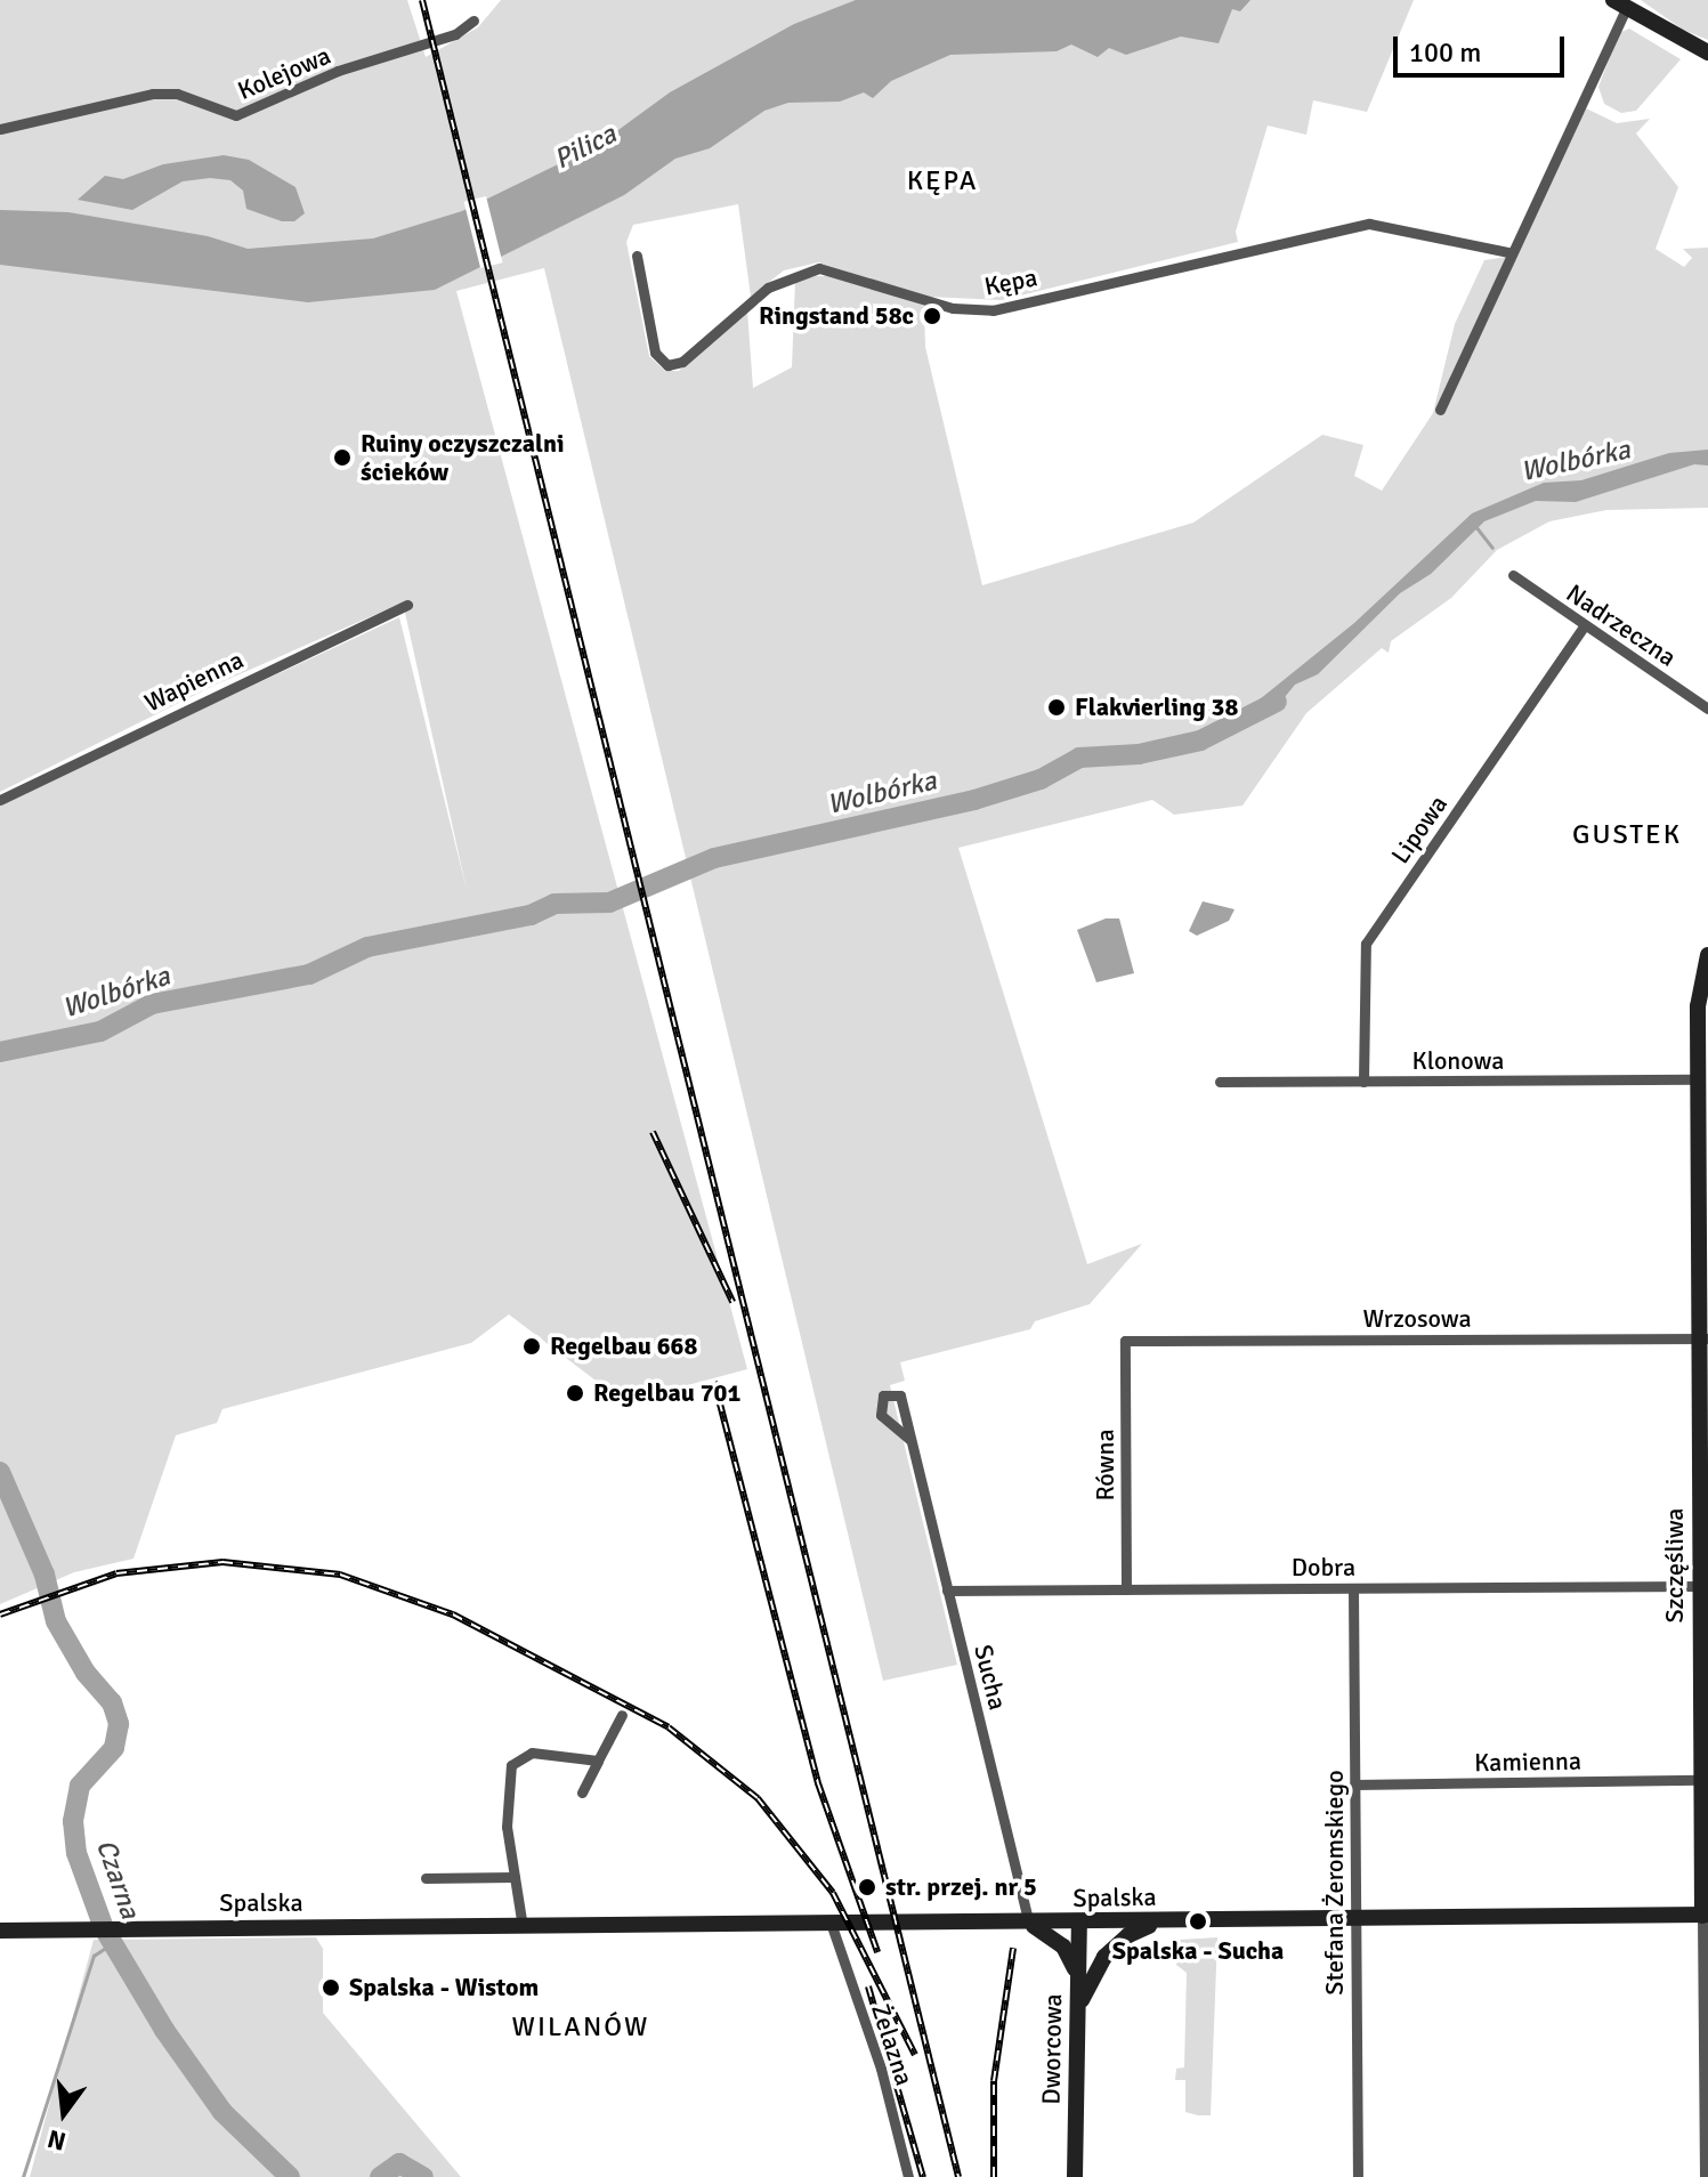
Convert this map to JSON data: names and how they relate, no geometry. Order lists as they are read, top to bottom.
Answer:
{
  "streets": {
    "street": [
      "Kolejowa",
      "Kępa",
      "Nadrzeczna",
      "Wapienna",
      "Lipowa",
      "Klonowa",
      "Wrzosowa",
      "Równa",
      "Szczęśliwa",
      "Dobra",
      "Sucha",
      "Kamienna",
      "Stefana Żeromskiego",
      "Spalska",
      "Żelazna",
      "Dworcowa"
    ]
  },
  "crossings": [
    ["Nadrzeczna", "Lipowa"],
    ["Lipowa", "Klonowa"],
    ["Klonowa", "Szczęśliwa"],
    ["Wrzosowa", "Równa"],
    ["Wrzosowa", "Szczęśliwa"],
    ["Równa", "Dobra"],
    ["Szczęśliwa", "Dobra"],
    ["Szczęśliwa", "Kamienna"],
    ["Szczęśliwa", "Spalska"],
    ["Dobra", "Sucha"],
    ["Dobra", "Stefana Żeromskiego"],
    ["Sucha", "Spalska"],
    ["Kamienna", "Stefana Żeromskiego"],
    ["Stefana Żeromskiego", "Spalska"],
    ["Spalska", "Żelazna"],
    ["Spalska", "Dworcowa"]
  ],
  "districts": ["KĘPA", "GUSTEK", "WILANÓW"],
  "water": ["Pilica", "Wolbórka", "Czarna"],
  "places": [
    "Ringstand 58c",
    "Ruiny oczyszczalni ścieków",
    "Flakvierling 38",
    "Regelbau 668",
    "Regelbau 701",
    "str. przej. nr 5",
    "Spalska - Sucha",
    "Spalska - Wistom"
  ],
  "scale_bar": "100 m",
  "north": "bottom"
}
